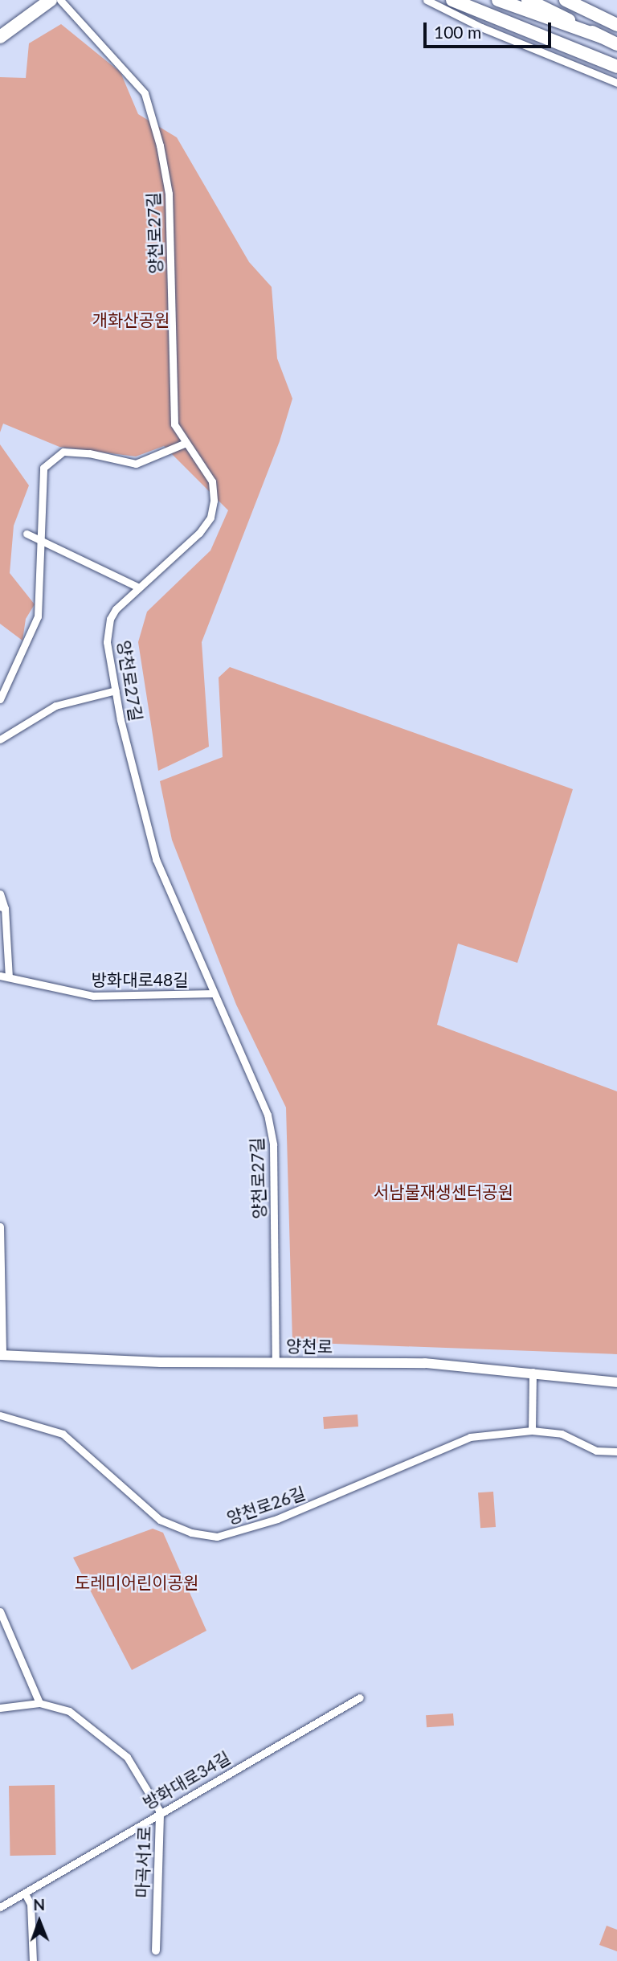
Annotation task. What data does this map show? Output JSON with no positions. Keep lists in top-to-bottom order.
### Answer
{
  "streets": {
    "main road": ["양천로"],
    "street": [
      "양천로27길",
      "방화대로48길",
      "양천로26길",
      "방화대로34길",
      "마곡서1로"
    ]
  },
  "crossings": [
    ["양천로27길", "방화대로48길"],
    ["양천로27길", "양천로"],
    ["방화대로34길", "마곡서1로"]
  ],
  "parks": ["개화산공원", "서남물재생센터공원", "도레미어린이공원"],
  "scale_bar": "100 m",
  "north": "top"
}
